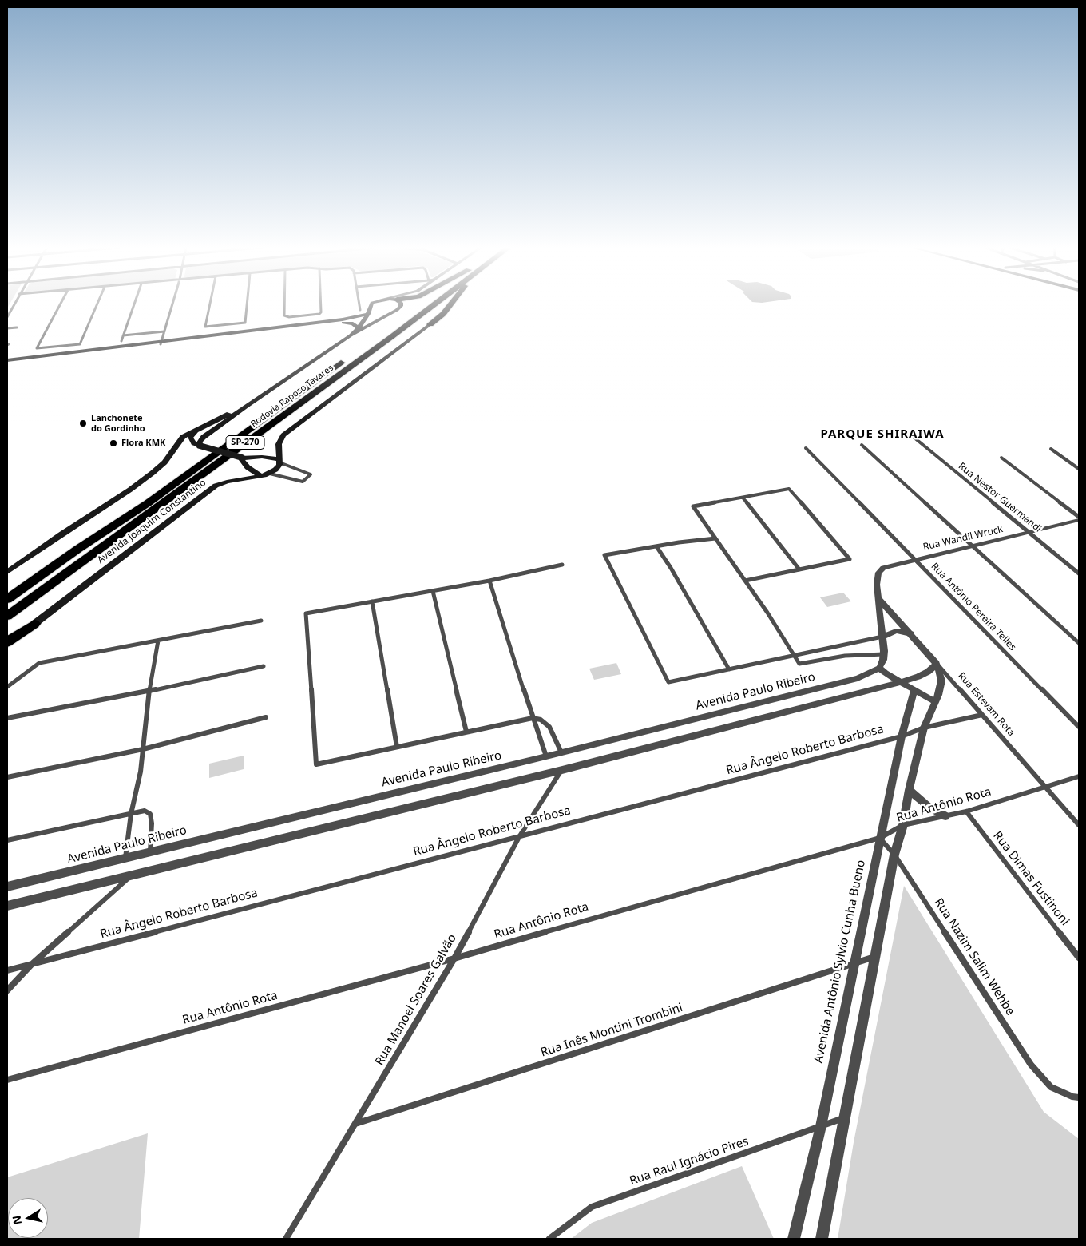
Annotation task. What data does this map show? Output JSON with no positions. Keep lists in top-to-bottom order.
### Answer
{
  "streets": {
    "highway": ["Rodovia Raposo Tavares", "SP-270"],
    "main road": ["Avenida Joaquim Constantino"],
    "street": [
      "Rua Nestor Guermandi",
      "Rua Wandil Wruck",
      "Rua Antônio Pereira Telles",
      "Avenida Paulo Ribeiro",
      "Rua Estevam Rota",
      "Rua Ângelo Roberto Barbosa",
      "Rua Antônio Rota",
      "Rua Dimas Fustinoni",
      "Rua Nazim Salim Wehbe",
      "Avenida Antônio Sylvio Cunha Bueno",
      "Rua Manoel Soares Galvão",
      "Rua Inês Montini Trombini",
      "Rua Raul Ignácio Pires"
    ]
  },
  "crossings": [
    ["Rua Nestor Guermandi", "Rua Wandil Wruck"],
    ["Rua Wandil Wruck", "Rua Antônio Pereira Telles"],
    ["Rua Wandil Wruck", "Rua Estevam Rota"],
    ["Rua Estevam Rota", "Rua Ângelo Roberto Barbosa"],
    ["Rua Estevam Rota", "Rua Antônio Rota"],
    ["Rua Ângelo Roberto Barbosa", "Avenida Antônio Sylvio Cunha Bueno"],
    ["Rua Ângelo Roberto Barbosa", "Rua Manoel Soares Galvão"],
    ["Rua Antônio Rota", "Rua Dimas Fustinoni"],
    ["Rua Antônio Rota", "Rua Nazim Salim Wehbe"],
    ["Rua Antônio Rota", "Avenida Antônio Sylvio Cunha Bueno"],
    ["Rua Antônio Rota", "Rua Manoel Soares Galvão"],
    ["Rua Nazim Salim Wehbe", "Avenida Antônio Sylvio Cunha Bueno"],
    ["Avenida Antônio Sylvio Cunha Bueno", "Rua Inês Montini Trombini"],
    ["Avenida Antônio Sylvio Cunha Bueno", "Rua Raul Ignácio Pires"],
    ["Rua Manoel Soares Galvão", "Rua Inês Montini Trombini"]
  ],
  "districts": ["PARQUE SHIRAIWA"],
  "places": ["Lanchonete do Gordinho", "Flora KMK"],
  "north": "left"
}
